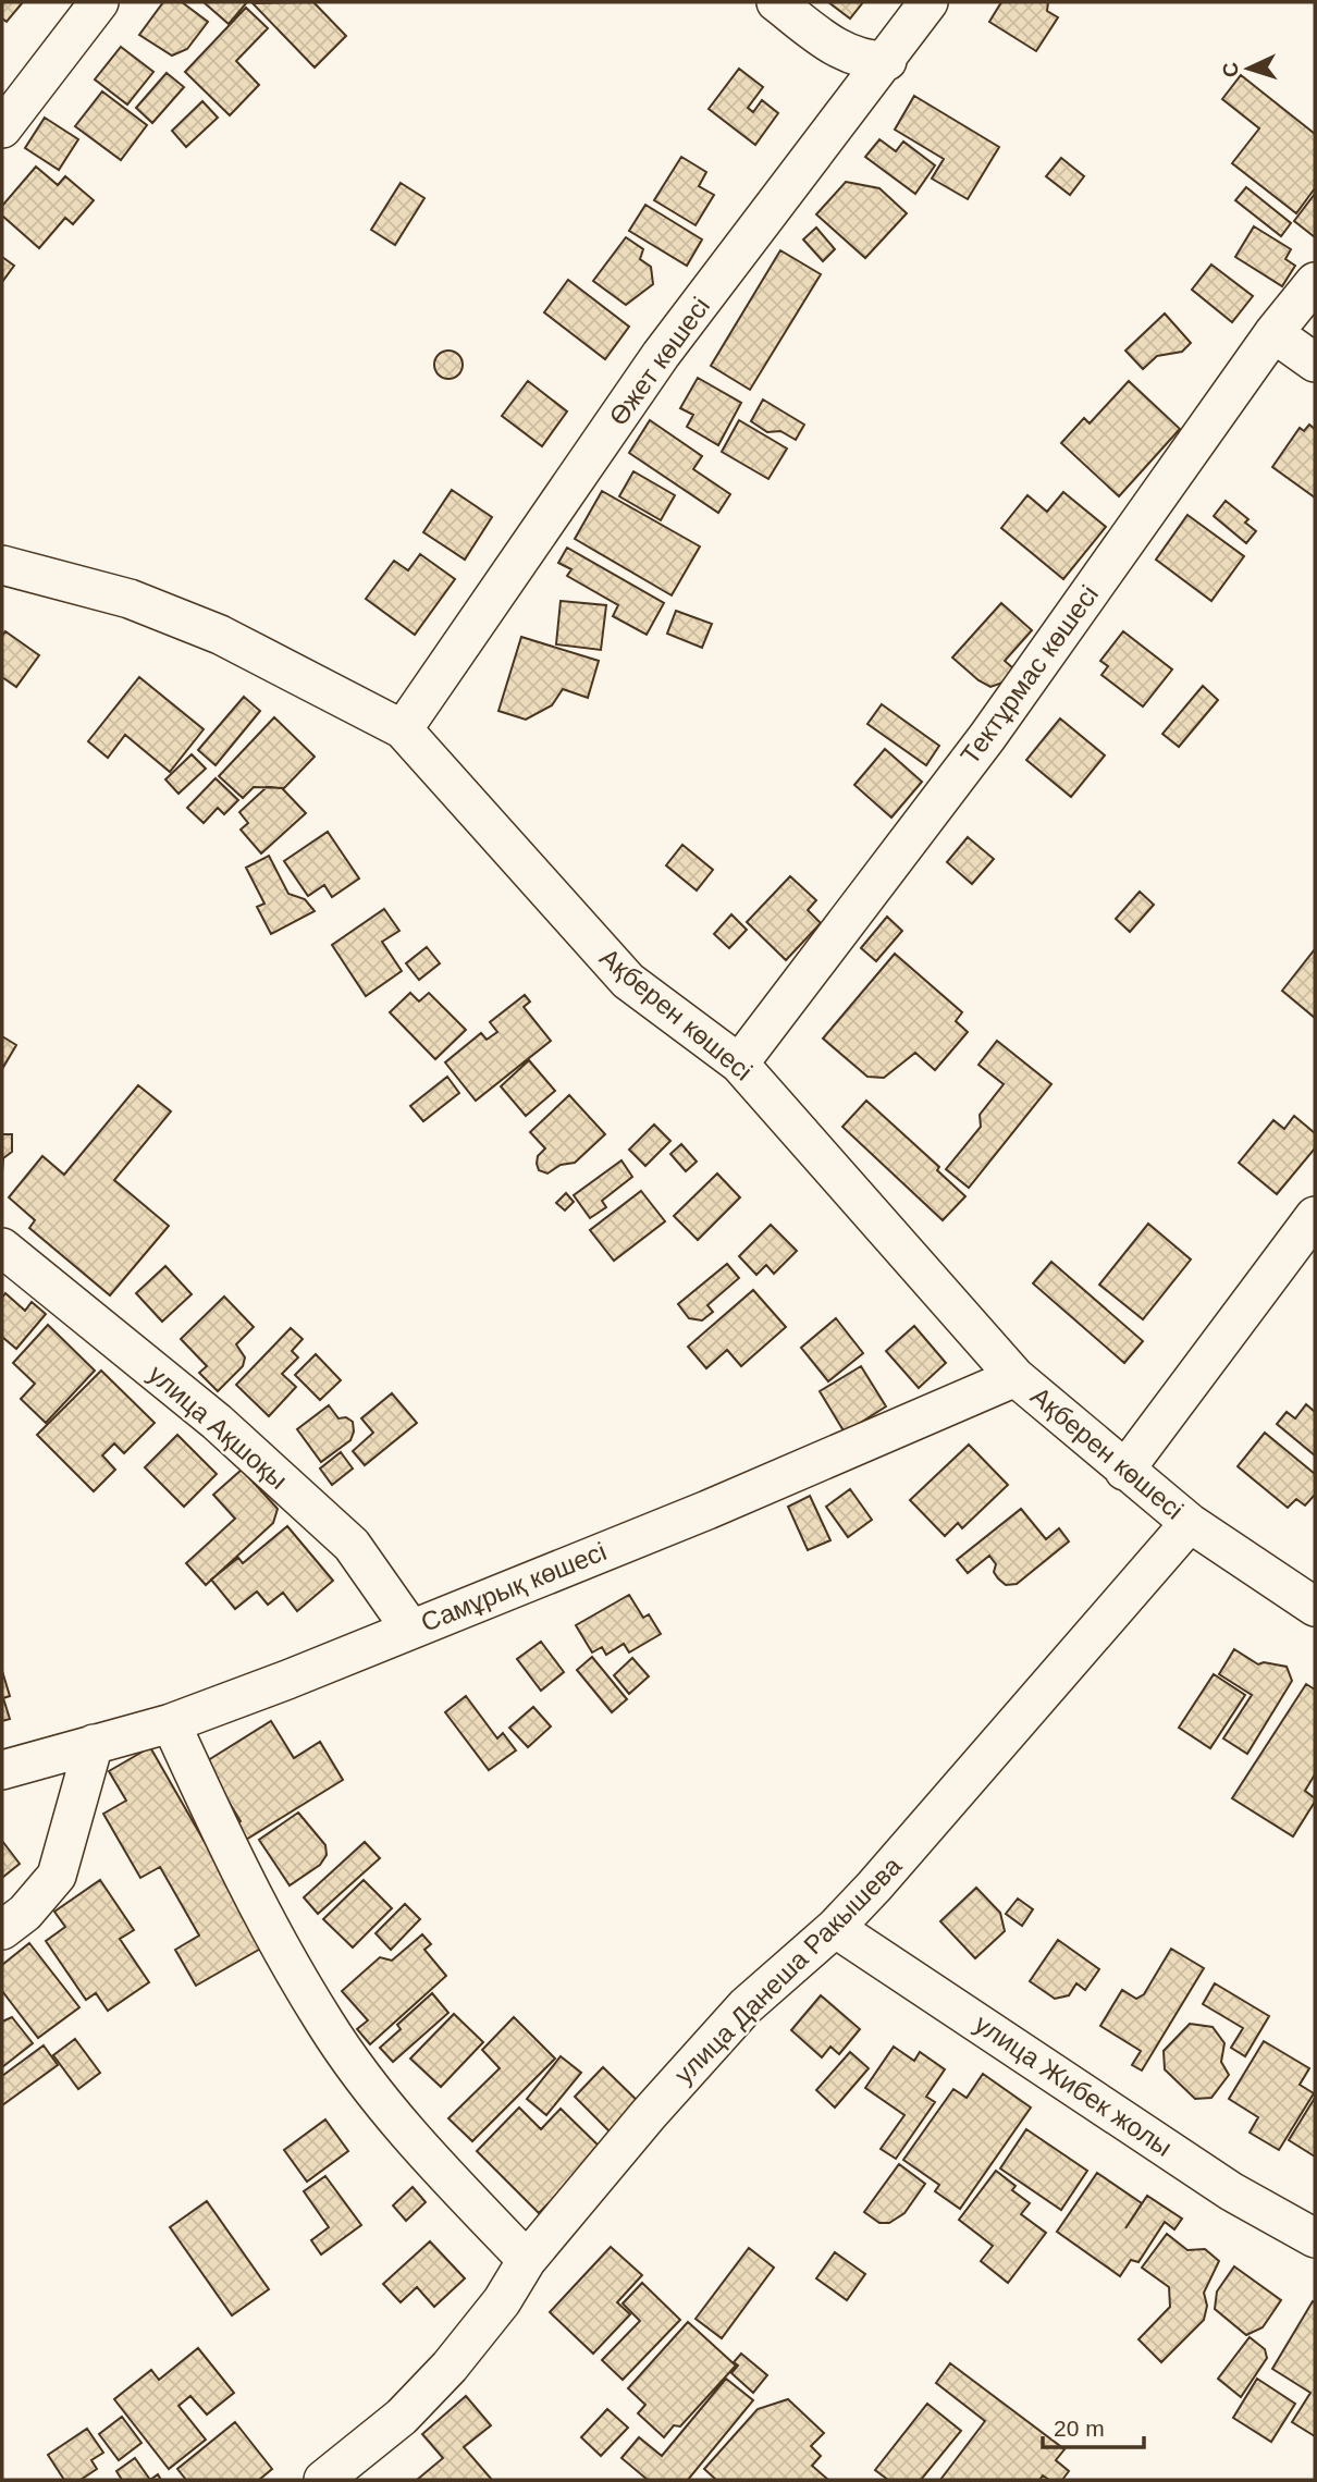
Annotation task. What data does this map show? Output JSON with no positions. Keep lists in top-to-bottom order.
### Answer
{
  "streets": {
    "street": [
      "Өжет көшесі",
      "Тектұрмас көшесі",
      "Ақберен көшесі",
      "улица Ақшоқы",
      "Самұрық көшесі",
      "улица Данеша Ракышева",
      "улица Жибек жолы"
    ]
  },
  "crossings": [
    ["Өжет көшесі", "Ақберен көшесі"],
    ["Тектұрмас көшесі", "Ақберен көшесі"],
    ["Ақберен көшесі", "Самұрық көшесі"],
    ["Ақберен көшесі", "улица Данеша Ракышева"],
    ["улица Ақшоқы", "Самұрық көшесі"],
    ["улица Данеша Ракышева", "улица Жибек жолы"]
  ],
  "scale_bar": "20 m",
  "north": "left"
}
